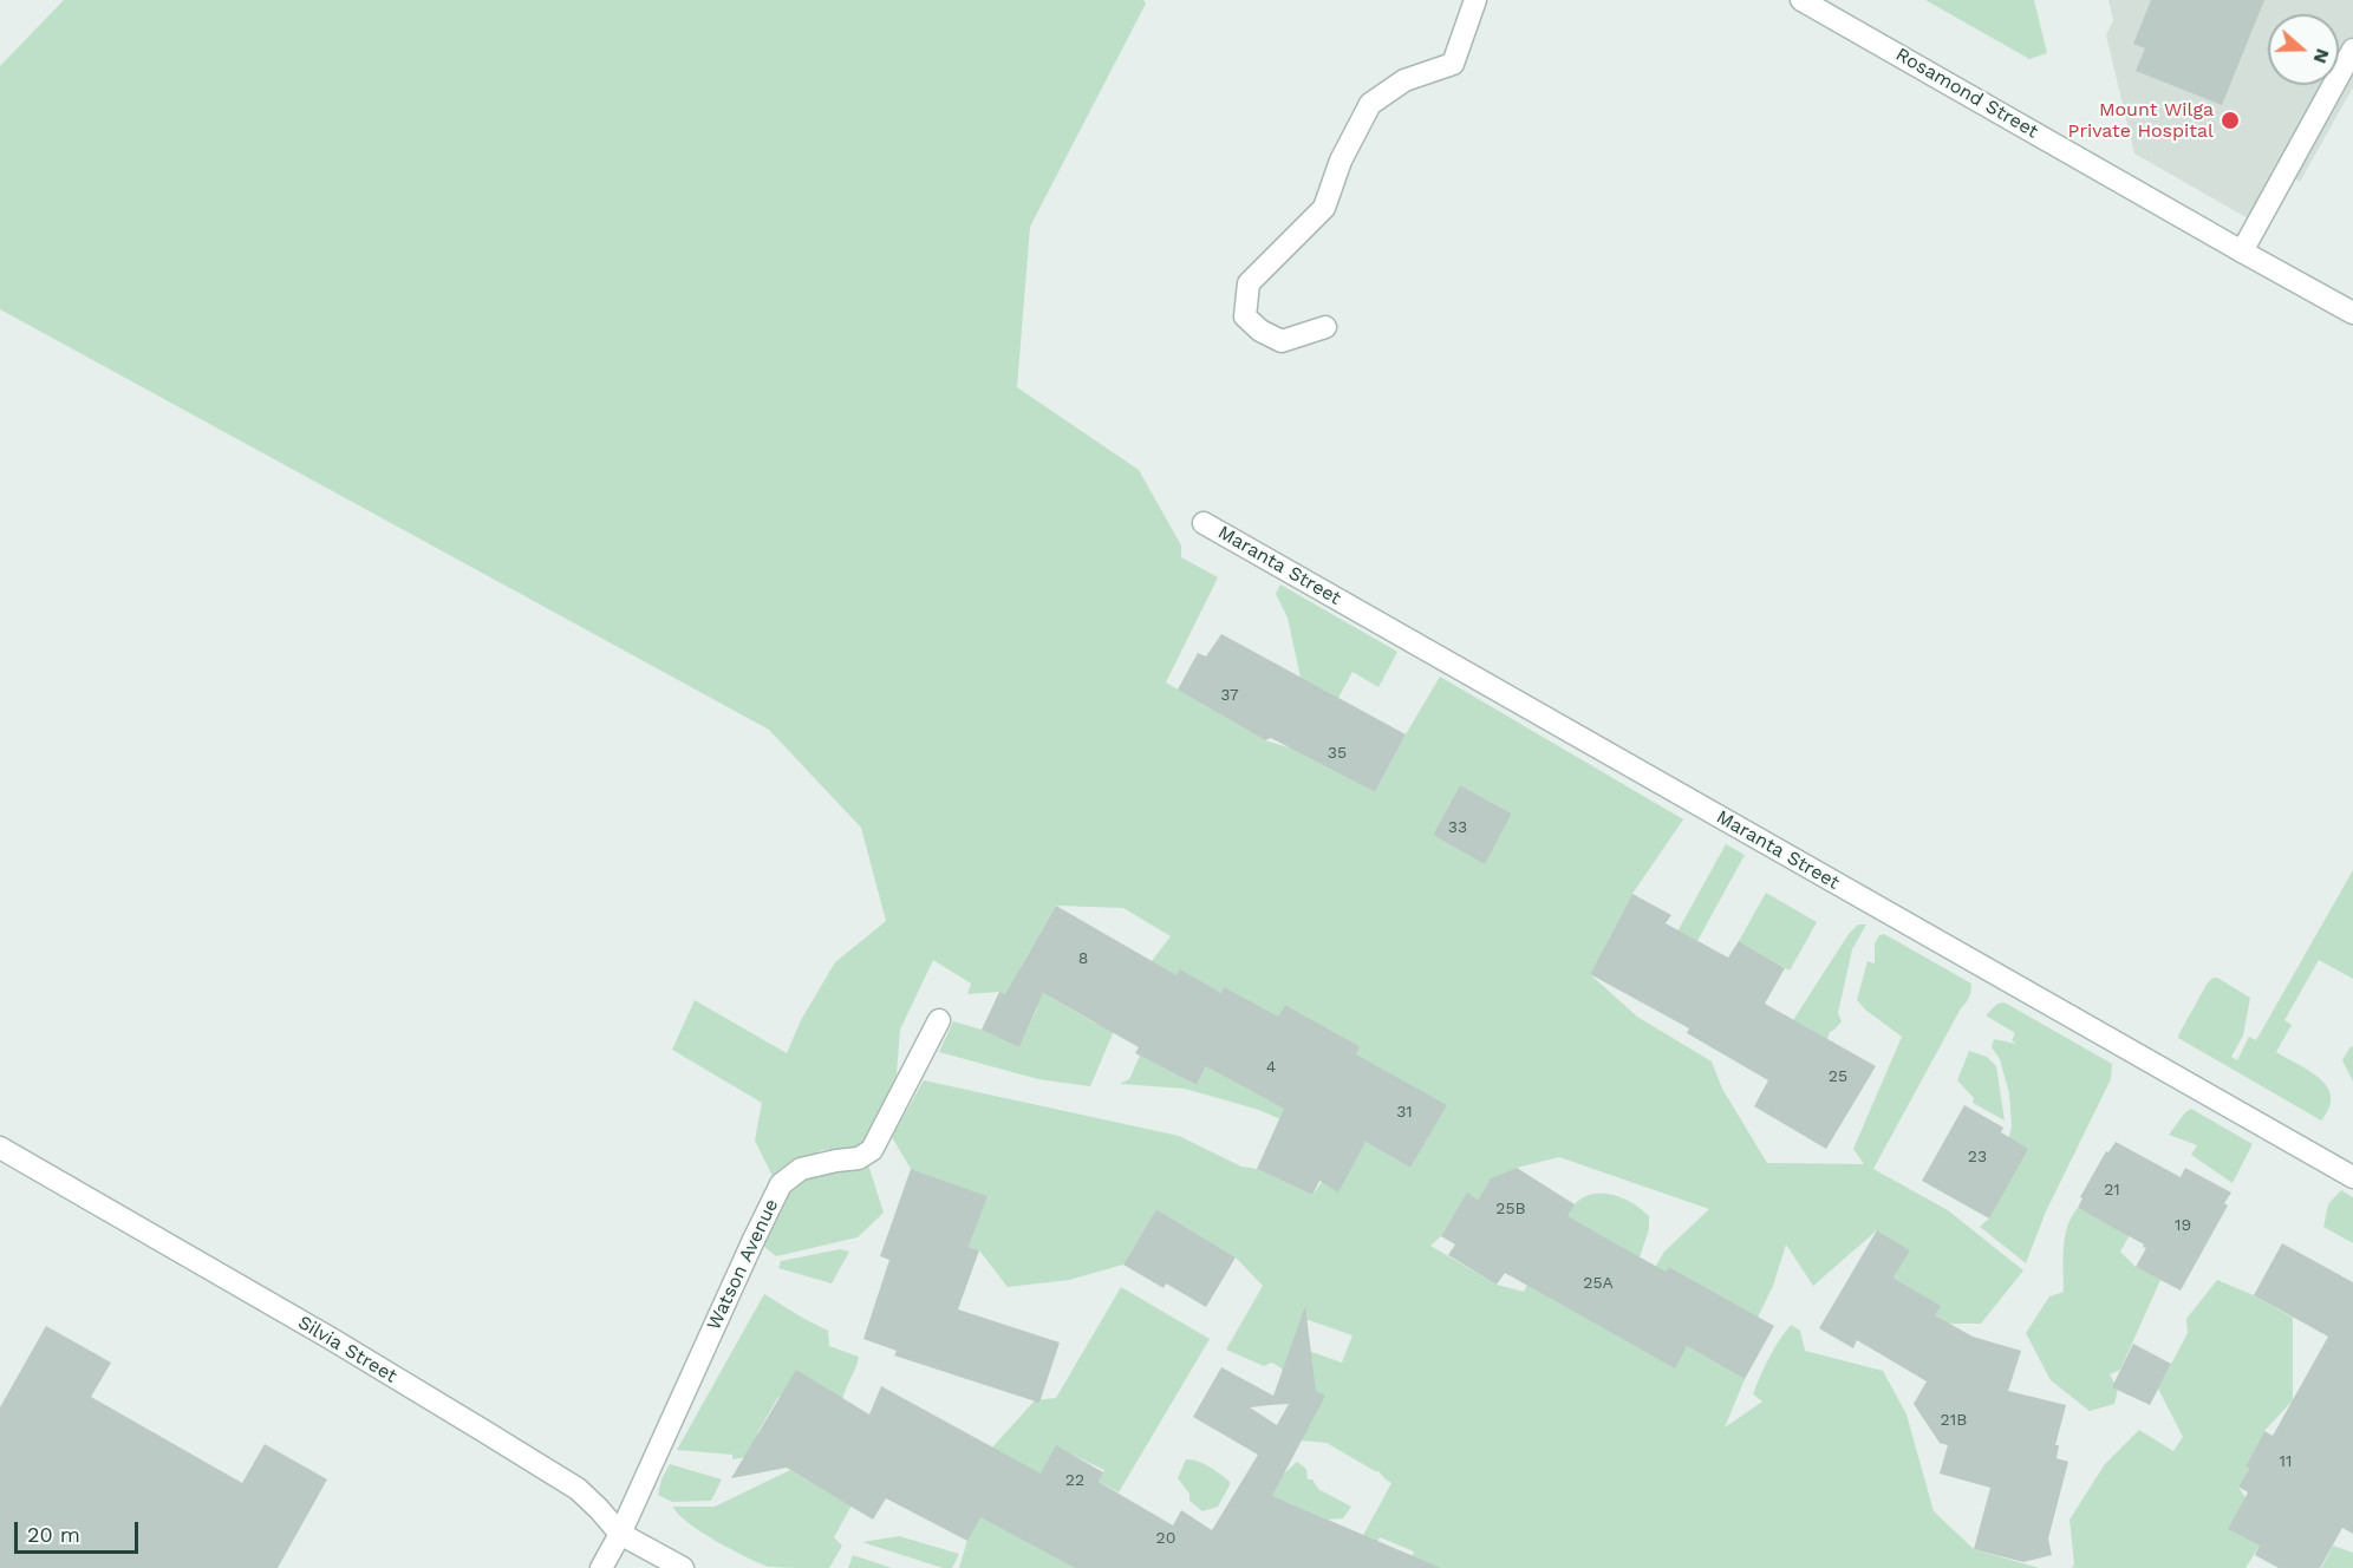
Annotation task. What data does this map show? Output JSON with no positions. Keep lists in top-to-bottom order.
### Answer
{
  "streets": {
    "street": [
      "Rosamond Street",
      "Maranta Street",
      "Watson Avenue",
      "Silvia Street"
    ]
  },
  "crossings": [
    ["Watson Avenue", "Silvia Street"]
  ],
  "places": ["Mount Wilga Private Hospital"],
  "house_numbers": [
    "37",
    "35",
    "33",
    "8",
    "4",
    "25",
    "31",
    "23",
    "21",
    "25B",
    "19",
    "25A",
    "21B",
    "11",
    "22",
    "20"
  ],
  "scale_bar": "20 m",
  "north": "right"
}
